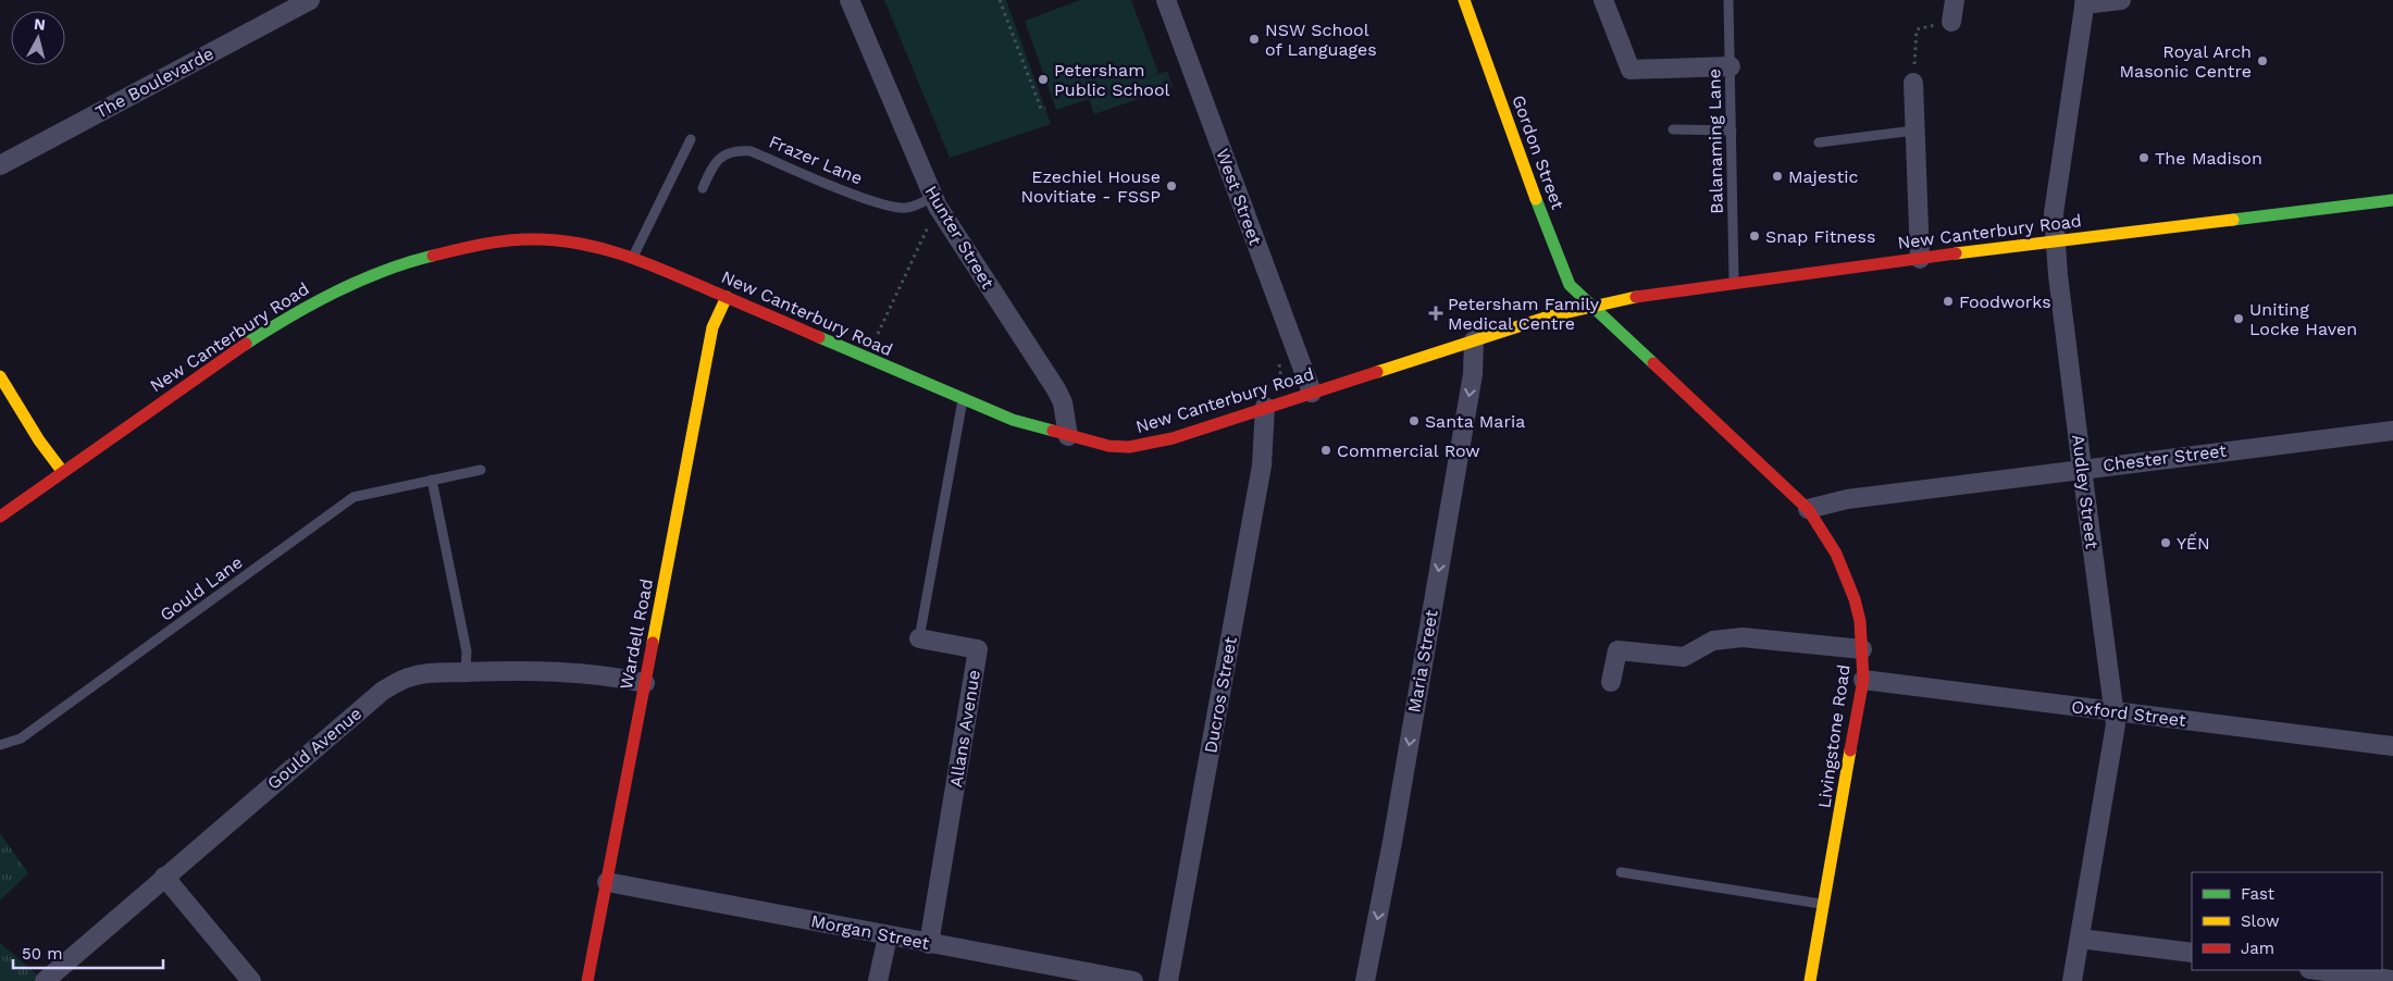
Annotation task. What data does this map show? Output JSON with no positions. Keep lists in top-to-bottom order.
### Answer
{
  "streets": {
    "main road": [
      "Gordon Street",
      "New Canterbury Road",
      "Wardell Road",
      "Livingstone Road"
    ],
    "street": [
      "The Boulevarde",
      "West Street",
      "Hunter Street",
      "Chester Street",
      "Audley Street",
      "Maria Street",
      "Ducros Street",
      "Oxford Street",
      "Allans Avenue",
      "Gould Avenue",
      "Morgan Street"
    ],
    "lane": ["Balanaming Lane", "Frazer Lane", "Gould Lane"]
  },
  "crossings": [
    ["Balanaming Lane", "New Canterbury Road"],
    ["Gordon Street", "New Canterbury Road"],
    ["Gordon Street", "Livingstone Road"],
    ["Frazer Lane", "Hunter Street"],
    ["West Street", "New Canterbury Road"],
    ["New Canterbury Road", "Hunter Street"],
    ["New Canterbury Road", "Audley Street"],
    ["New Canterbury Road", "Wardell Road"],
    ["New Canterbury Road", "Maria Street"],
    ["New Canterbury Road", "Ducros Street"],
    ["New Canterbury Road", "Allans Avenue"],
    ["New Canterbury Road", "Livingstone Road"],
    ["Chester Street", "Audley Street"],
    ["Chester Street", "Livingstone Road"],
    ["Audley Street", "Oxford Street"],
    ["Wardell Road", "Gould Avenue"],
    ["Wardell Road", "Morgan Street"],
    ["Oxford Street", "Livingstone Road"],
    ["Allans Avenue", "Morgan Street"]
  ],
  "one_way": ["Maria Street"],
  "places": {
    "other": [
      "NSW School of Languages",
      "Royal Arch Masonic Centre",
      "Petersham Public School",
      "The Madison",
      "Majestic",
      "Ezechiel House Novitiate - FSSP",
      "Snap Fitness",
      "Foodworks",
      "Uniting Locke Haven",
      "Santa Maria",
      "Commercial Row",
      "YẾN"
    ],
    "health": ["Petersham Family Medical Centre"]
  },
  "legend": ["Fast", "Slow", "Jam"],
  "scale_bar": "50 m",
  "north": "top"
}
